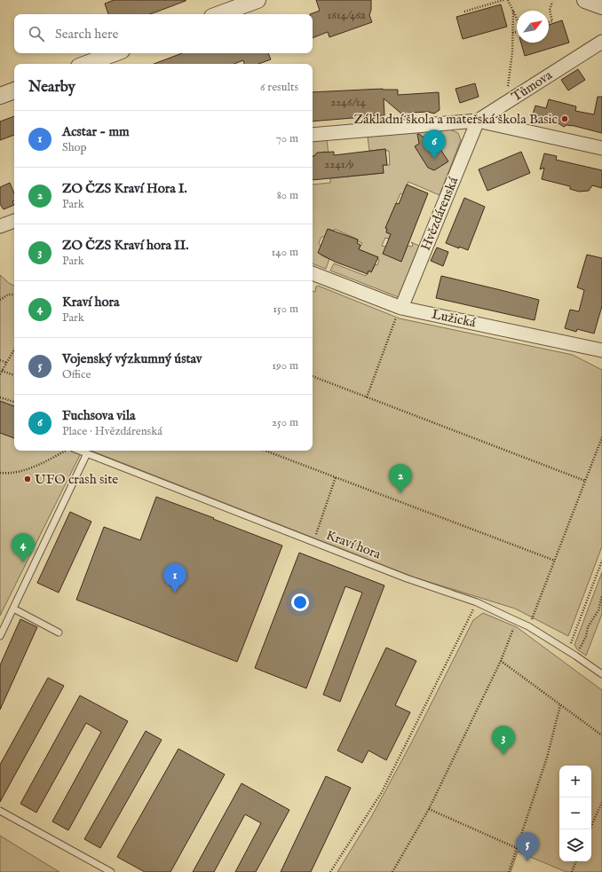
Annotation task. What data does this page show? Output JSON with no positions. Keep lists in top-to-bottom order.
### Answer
{
  "streets": {
    "street": ["Tůmova", "Hvězdárenská", "Lužická"],
    "lane": ["Kraví hora"]
  },
  "crossings": [
    ["Tůmova", "Hvězdárenská"],
    ["Hvězdárenská", "Lužická"]
  ],
  "places": ["Základní škola a mateřská škola Basic", "UFO crash site"],
  "house_numbers": ["1614/46a", "2246/14", "2241/9"],
  "north": "top right",
  "page": {
    "search": "Search here",
    "heading": ["Nearby", "6 results"],
    "list": [
      {
        "mark": "1",
        "name": "Acstar - mm",
        "note": "Shop",
        "value": "70 m"
      },
      {
        "mark": "2",
        "name": "ZO ČZS Kraví Hora I.",
        "note": "Park",
        "value": "80 m"
      },
      {
        "mark": "3",
        "name": "ZO ČZS Kraví hora II.",
        "note": "Park",
        "value": "140 m"
      },
      {
        "mark": "4",
        "name": "Kraví hora",
        "note": "Park",
        "value": "150 m"
      },
      {
        "mark": "5",
        "name": "Vojenský výzkumný ústav",
        "note": "Office",
        "value": "190 m"
      },
      {
        "mark": "6",
        "name": "Fuchsova vila",
        "note": "Place · Hvězdárenská",
        "value": "250 m"
      }
    ],
    "pins": [
      "6",
      "2",
      "4",
      "1",
      "3",
      "5"
    ],
    "map_buttons": ["+", "−"]
  }
}
